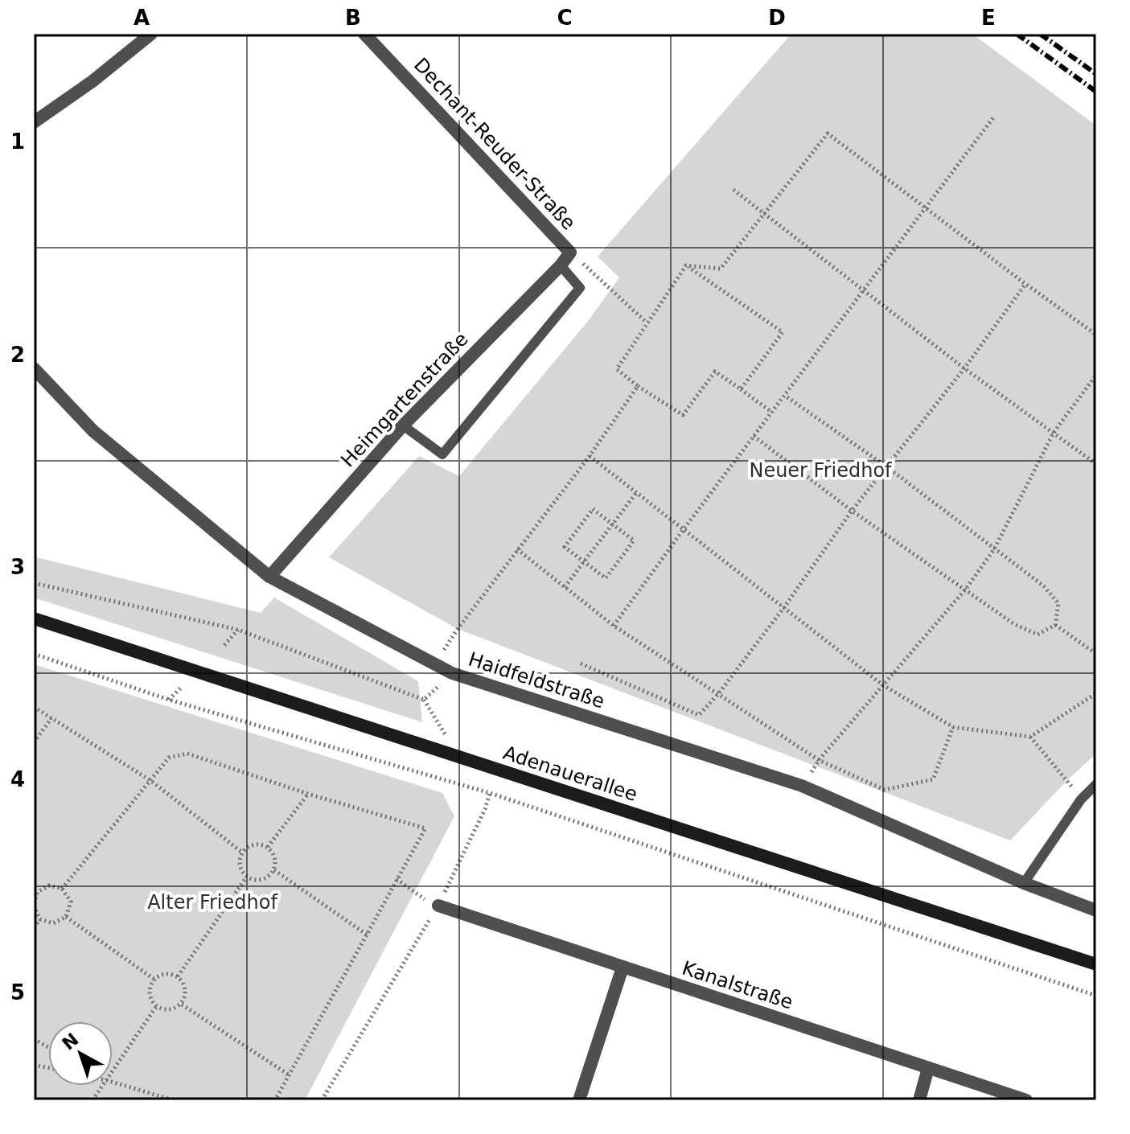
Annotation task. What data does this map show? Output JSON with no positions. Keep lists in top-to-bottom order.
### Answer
{
  "streets": {
    "main road": ["Adenauerallee"],
    "street": [
      "Dechant-Reuder-Straße",
      "Heimgartenstraße",
      "Haidfeldstraße",
      "Kanalstraße"
    ]
  },
  "crossings": [
    ["Dechant-Reuder-Straße", "Heimgartenstraße"],
    ["Heimgartenstraße", "Haidfeldstraße"]
  ],
  "parks": ["Neuer Friedhof", "Alter Friedhof"],
  "north": "top left",
  "grid": {
    "columns": [
      "A",
      "B",
      "C",
      "D",
      "E"
    ],
    "rows": [
      "1",
      "2",
      "3",
      "4",
      "5"
    ]
  }
}
